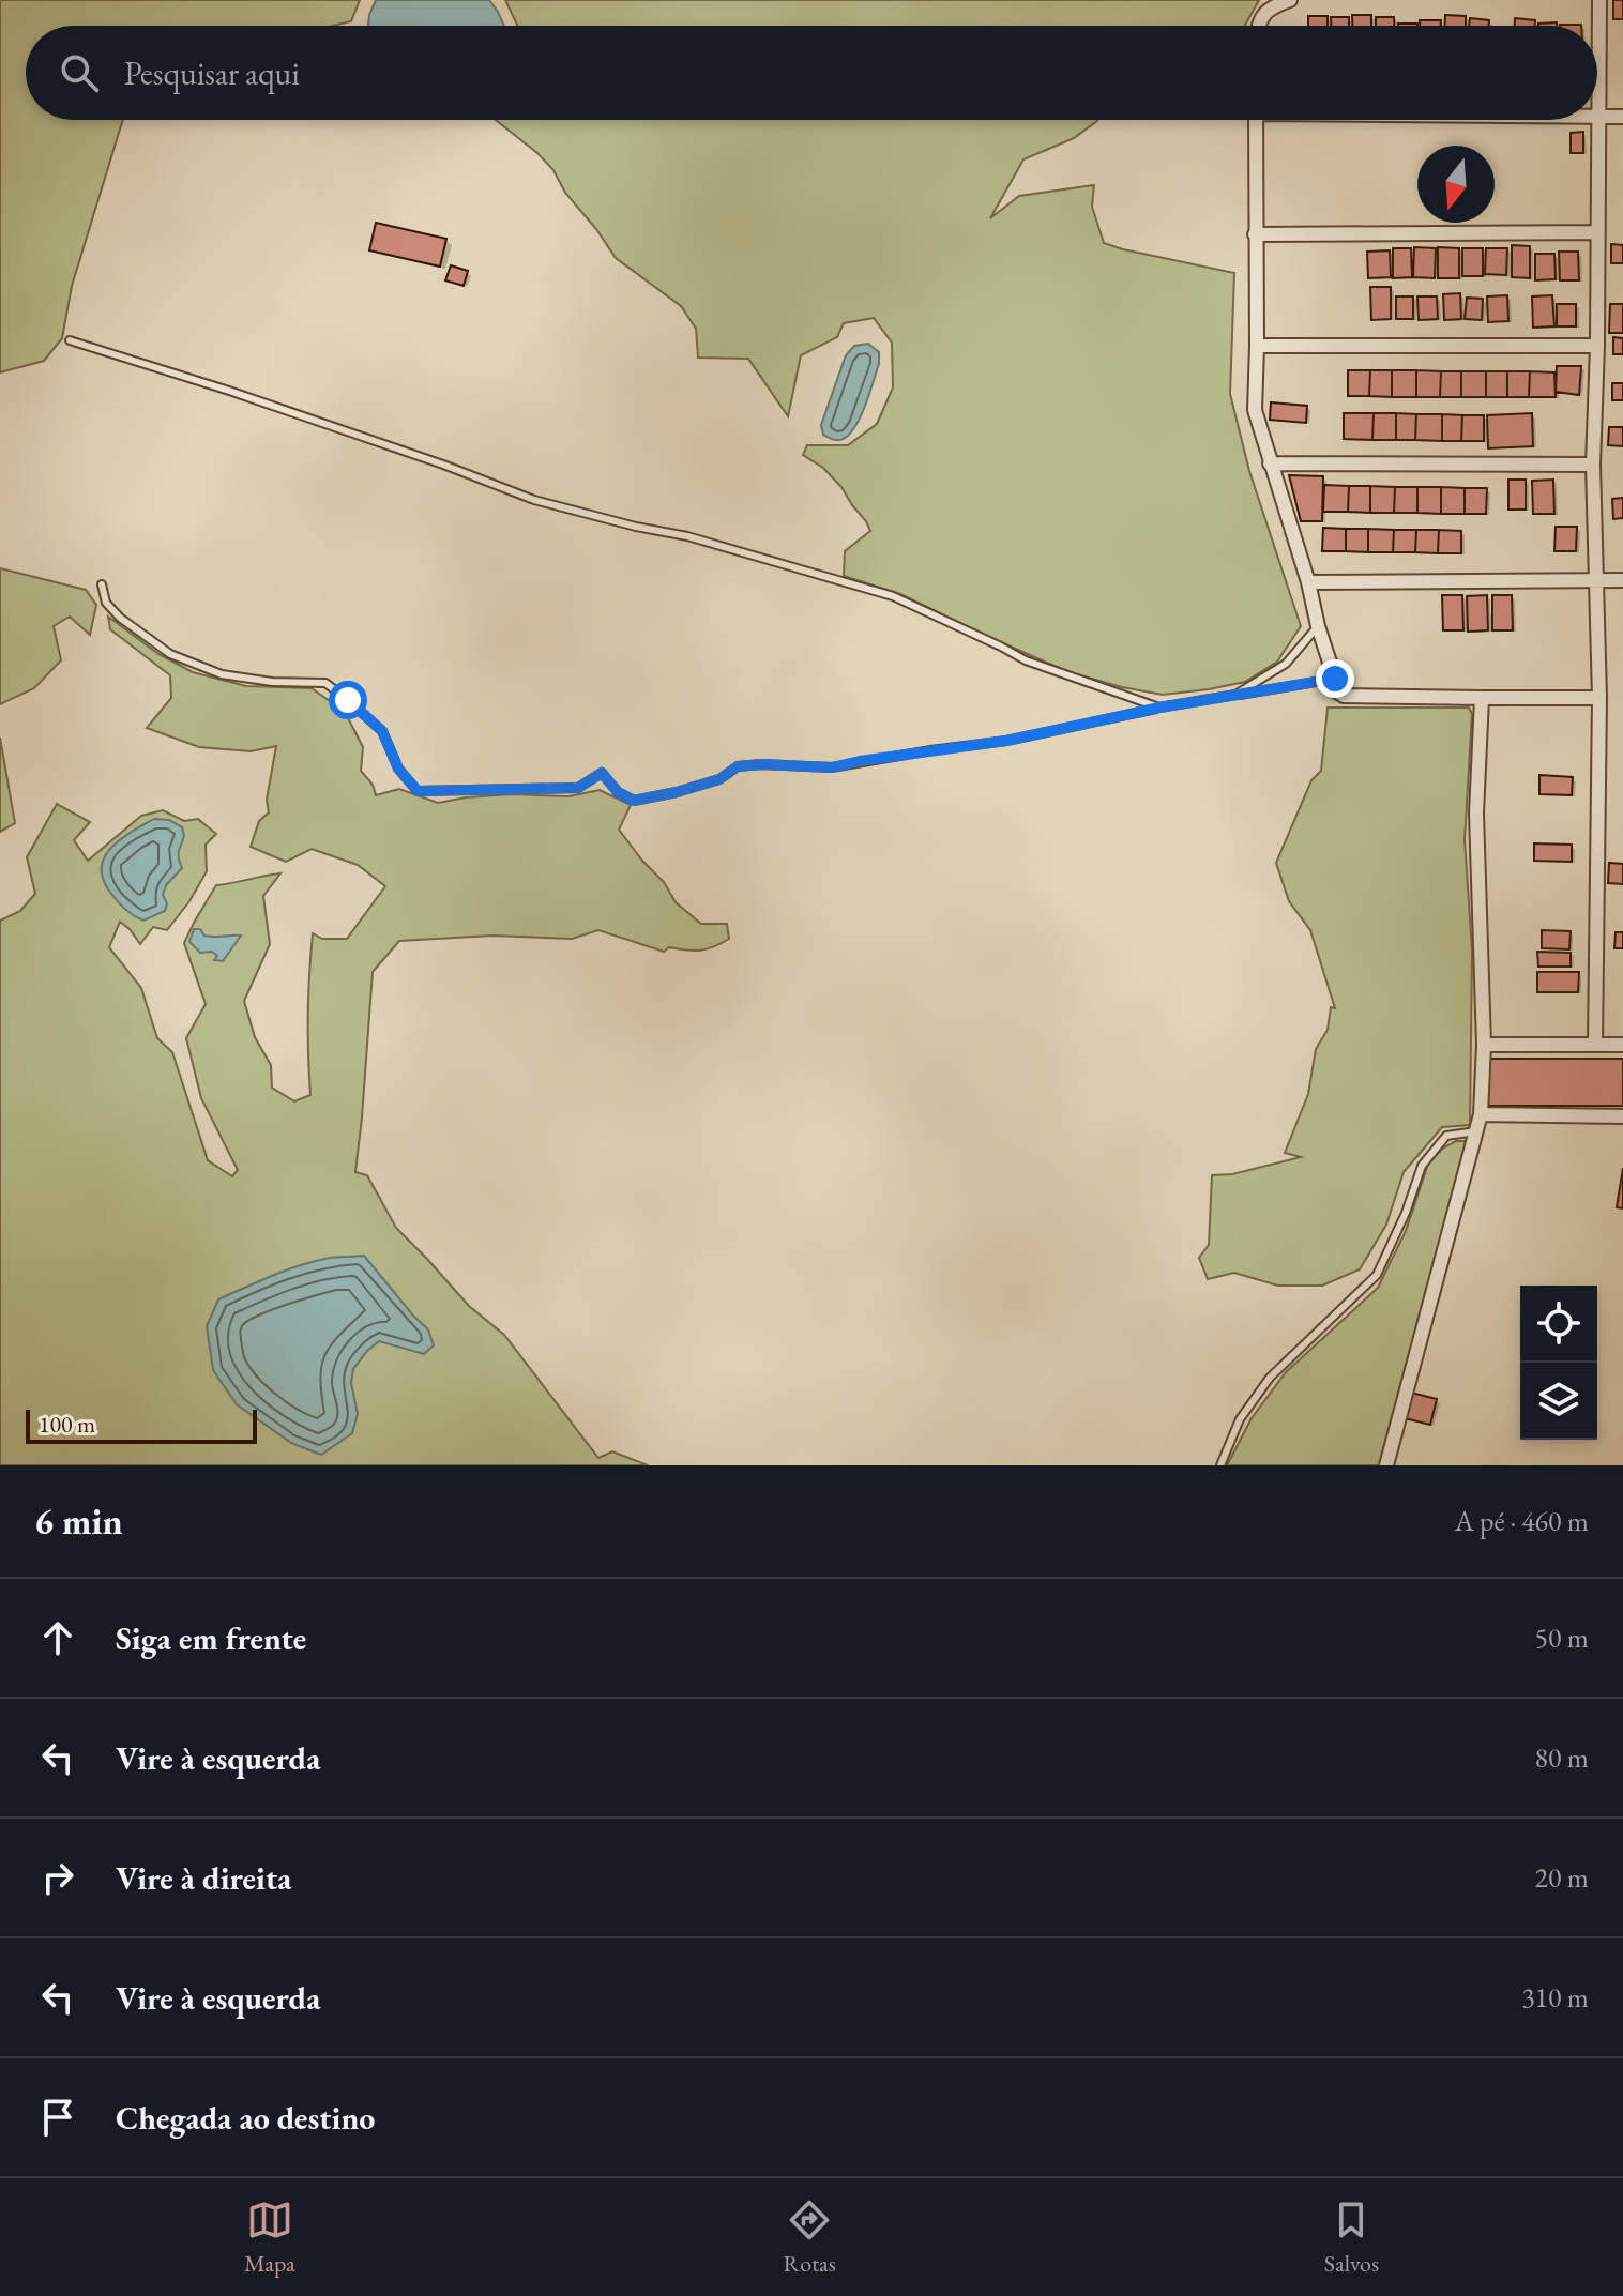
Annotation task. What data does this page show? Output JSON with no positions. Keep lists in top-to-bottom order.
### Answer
{
  "scale_bar": "100 m",
  "north": "bottom",
  "page": {
    "search": "Pesquisar aqui",
    "scale": "100 m",
    "heading": ["6 min", "A pé · 460 m"],
    "list": [
      ["Siga em frente", "50 m"],
      ["Vire à esquerda", "80 m"],
      ["Vire à direita", "20 m"],
      ["Vire à esquerda", "310 m"],
      "Chegada ao destino"
    ],
    "nav": ["Mapa", "Rotas", "Salvos"]
  }
}
